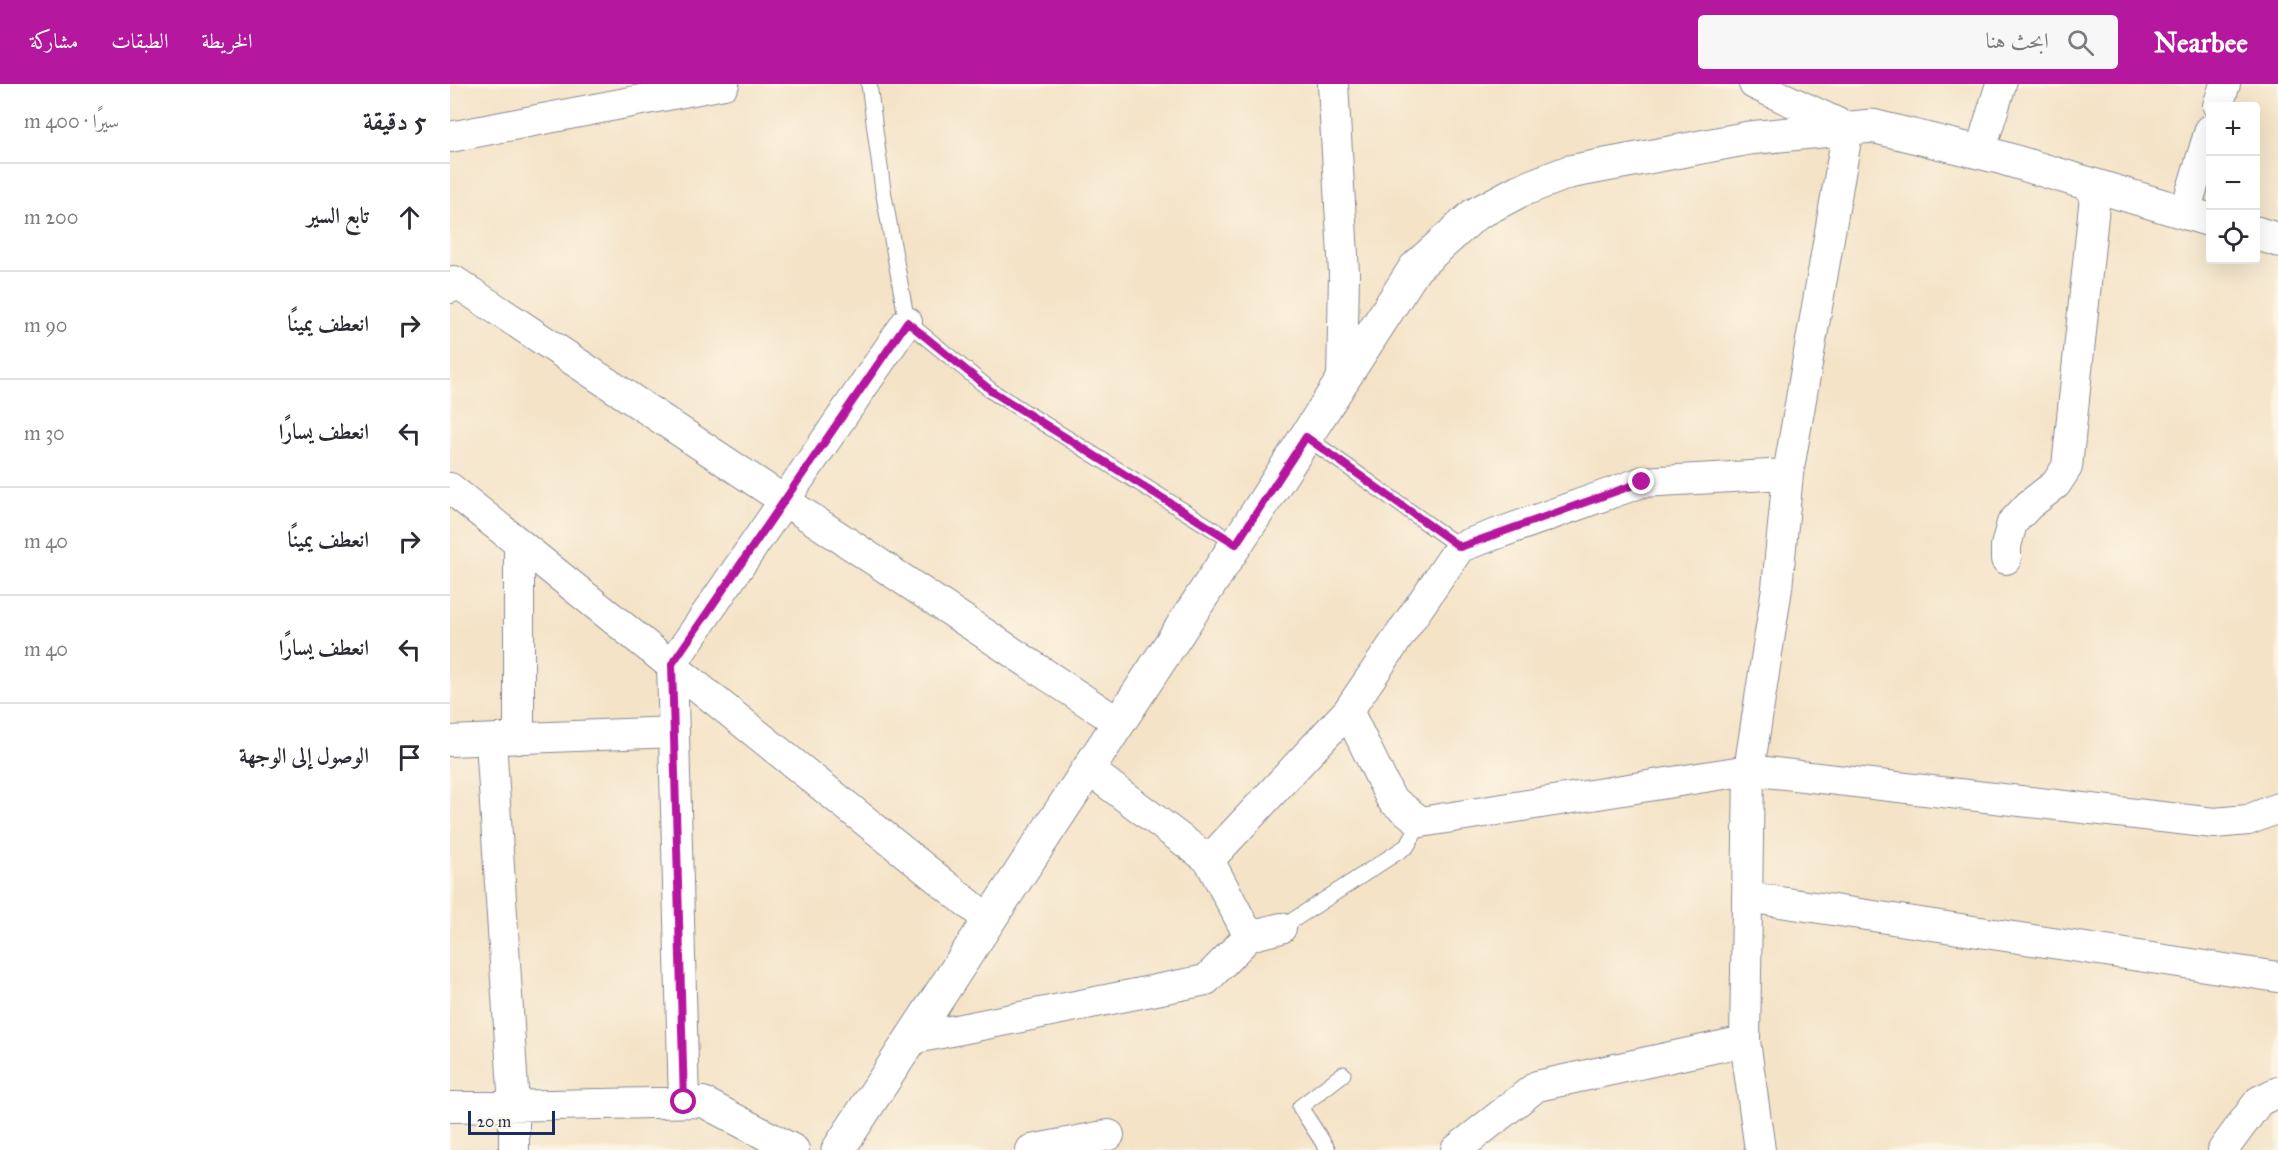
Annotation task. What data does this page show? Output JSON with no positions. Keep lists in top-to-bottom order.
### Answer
{
  "scale_bar": "20 m",
  "page": {
    "header": "Nearbee",
    "search": "ابحث هنا",
    "nav": ["الخريطة", "الطبقات", "مشاركة"],
    "heading": ["5 دقيقة", "سيرًا · 400 m"],
    "map_buttons": ["+", "−"],
    "list": [
      ["تابع السير", "200 m"],
      ["انعطف يمينًا", "90 m"],
      ["انعطف يسارًا", "30 m"],
      ["انعطف يمينًا", "40 m"],
      ["انعطف يسارًا", "40 m"],
      "الوصول إلى الوجهة"
    ],
    "scale": "20 m"
  }
}
